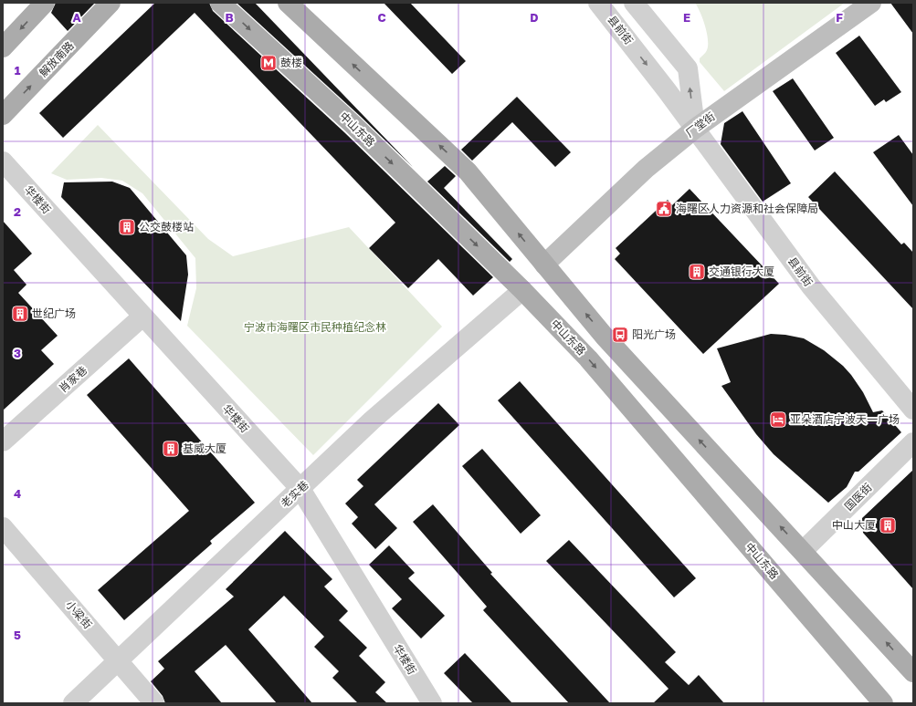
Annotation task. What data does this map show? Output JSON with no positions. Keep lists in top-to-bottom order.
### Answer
{
  "streets": {
    "main road": ["解放南路", "中山东路"],
    "street": [
      "县前街",
      "厂堂街",
      "华楼街",
      "肖家巷",
      "老实巷",
      "国医街",
      "小梁街"
    ]
  },
  "crossings": [
    ["县前街", "厂堂街"],
    ["中山东路", "老实巷"],
    ["华楼街", "肖家巷"],
    ["华楼街", "老实巷"],
    ["老实巷", "小梁街"]
  ],
  "parks": ["宁波市海曙区市民种植纪念林"],
  "places": {
    "metro station": ["鼓楼"],
    "public building": ["海曙区人力资源和社会保障局"],
    "building": [
      "公交鼓楼站",
      "交通银行大厦",
      "世纪广场",
      "基威大厦",
      "中山大厦"
    ],
    "bus stop": ["阳光广场"],
    "hotel": ["亚朵酒店宁波天一广场"]
  },
  "grid": {
    "columns": [
      "A",
      "B",
      "C",
      "D",
      "E",
      "F"
    ],
    "rows": [
      "1",
      "2",
      "3",
      "4",
      "5"
    ]
  }
}
